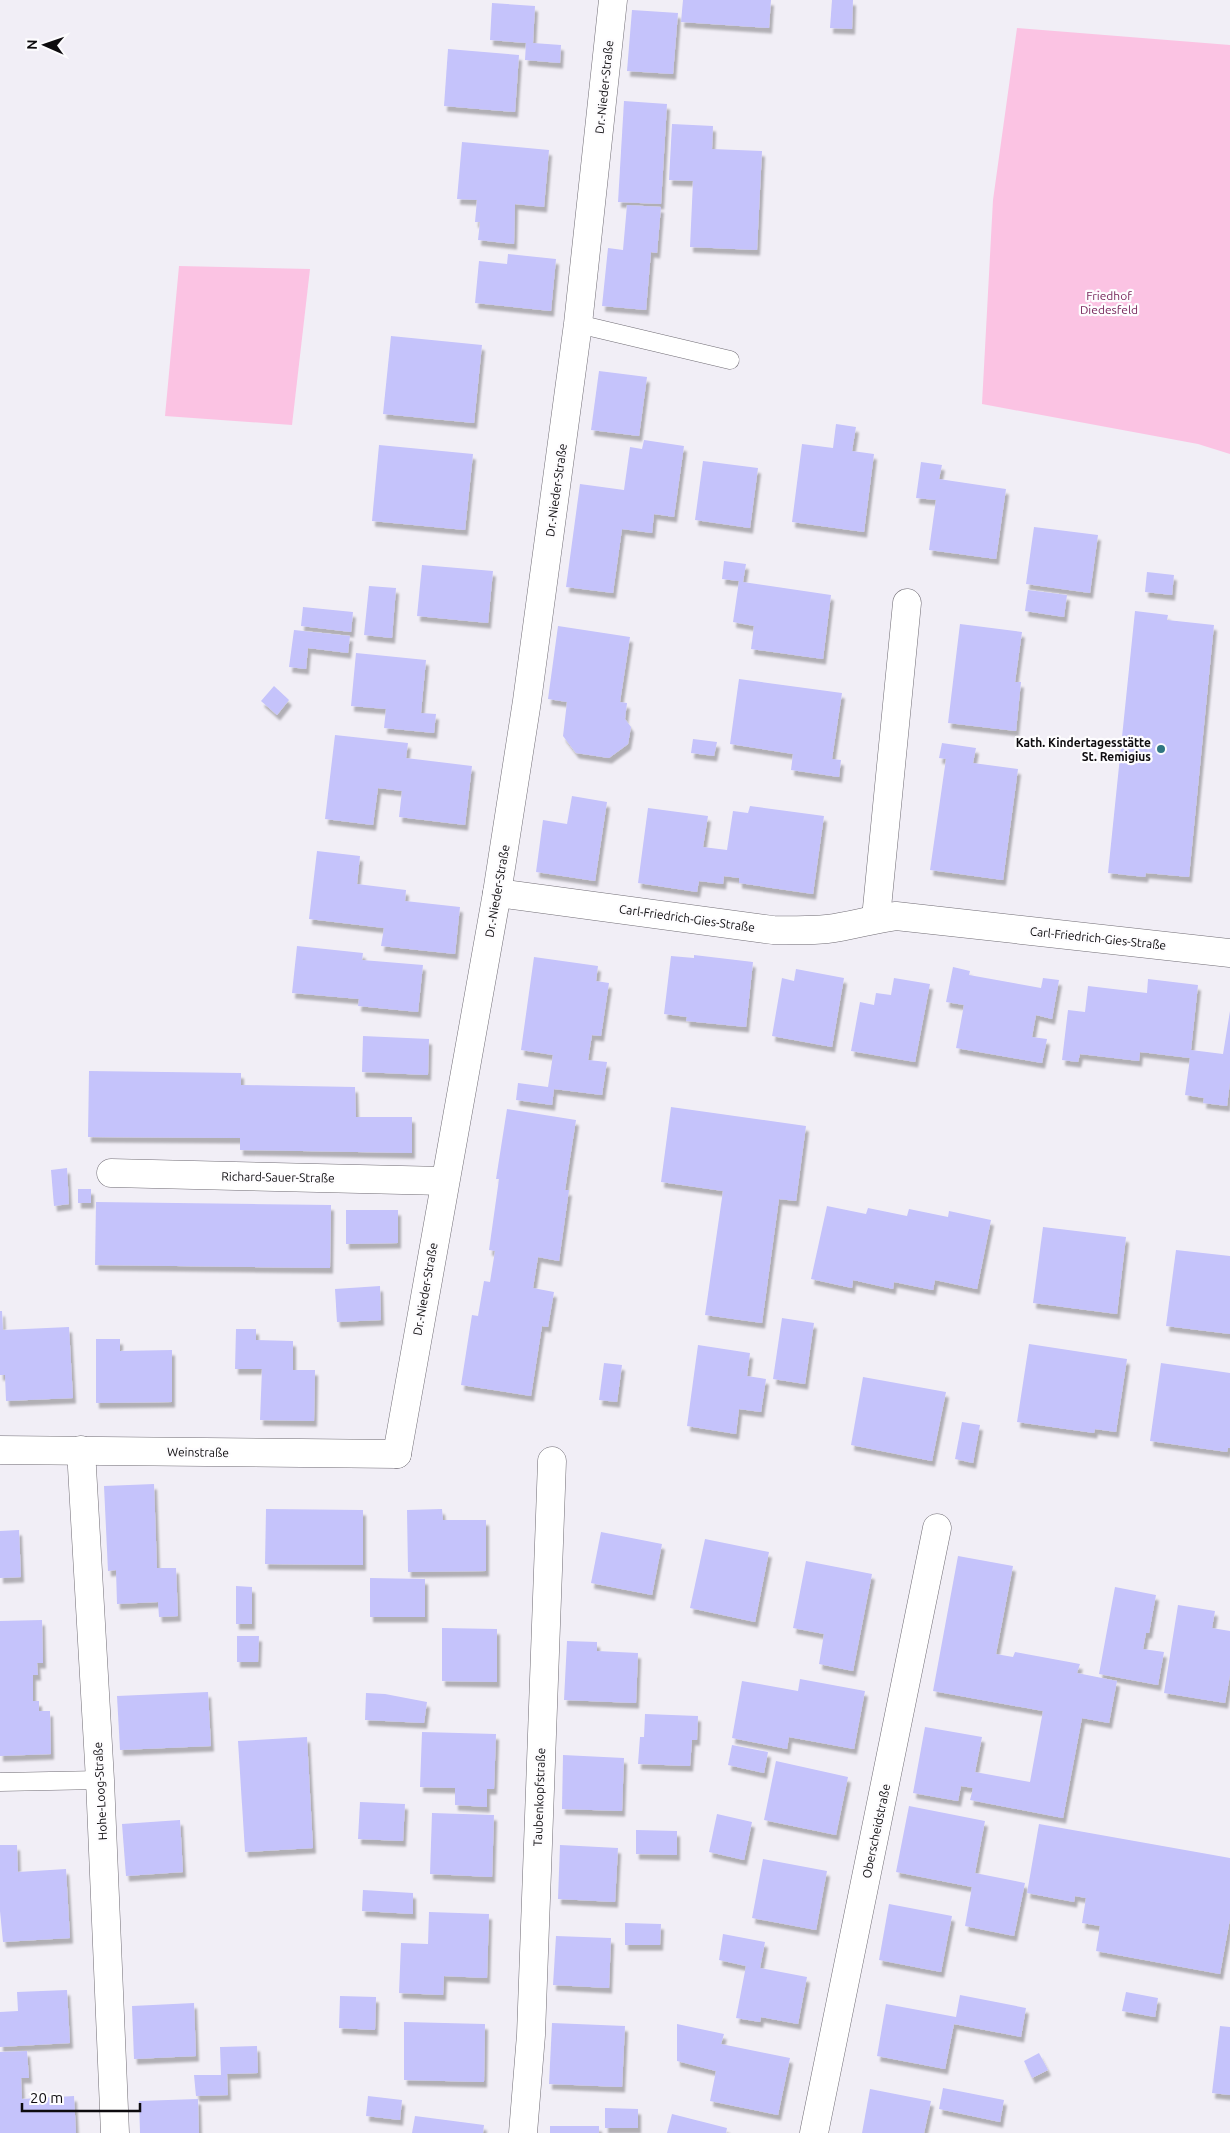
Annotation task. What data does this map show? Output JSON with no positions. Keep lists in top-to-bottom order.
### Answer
{
  "streets": {
    "street": [
      "Dr.-Nieder-Straße",
      "Carl-Friedrich-Gies-Straße",
      "Richard-Sauer-Straße",
      "Weinstraße",
      "Hohe-Loog-Straße",
      "Taubenkopfstraße",
      "Oberscheidstraße"
    ]
  },
  "crossings": [
    ["Dr.-Nieder-Straße", "Carl-Friedrich-Gies-Straße"],
    ["Dr.-Nieder-Straße", "Richard-Sauer-Straße"],
    ["Dr.-Nieder-Straße", "Weinstraße"],
    ["Weinstraße", "Hohe-Loog-Straße"]
  ],
  "parks": ["Friedhof Diedesfeld"],
  "places": ["Kath. Kindertagesstätte St. Remigius"],
  "scale_bar": "20 m",
  "north": "left"
}
